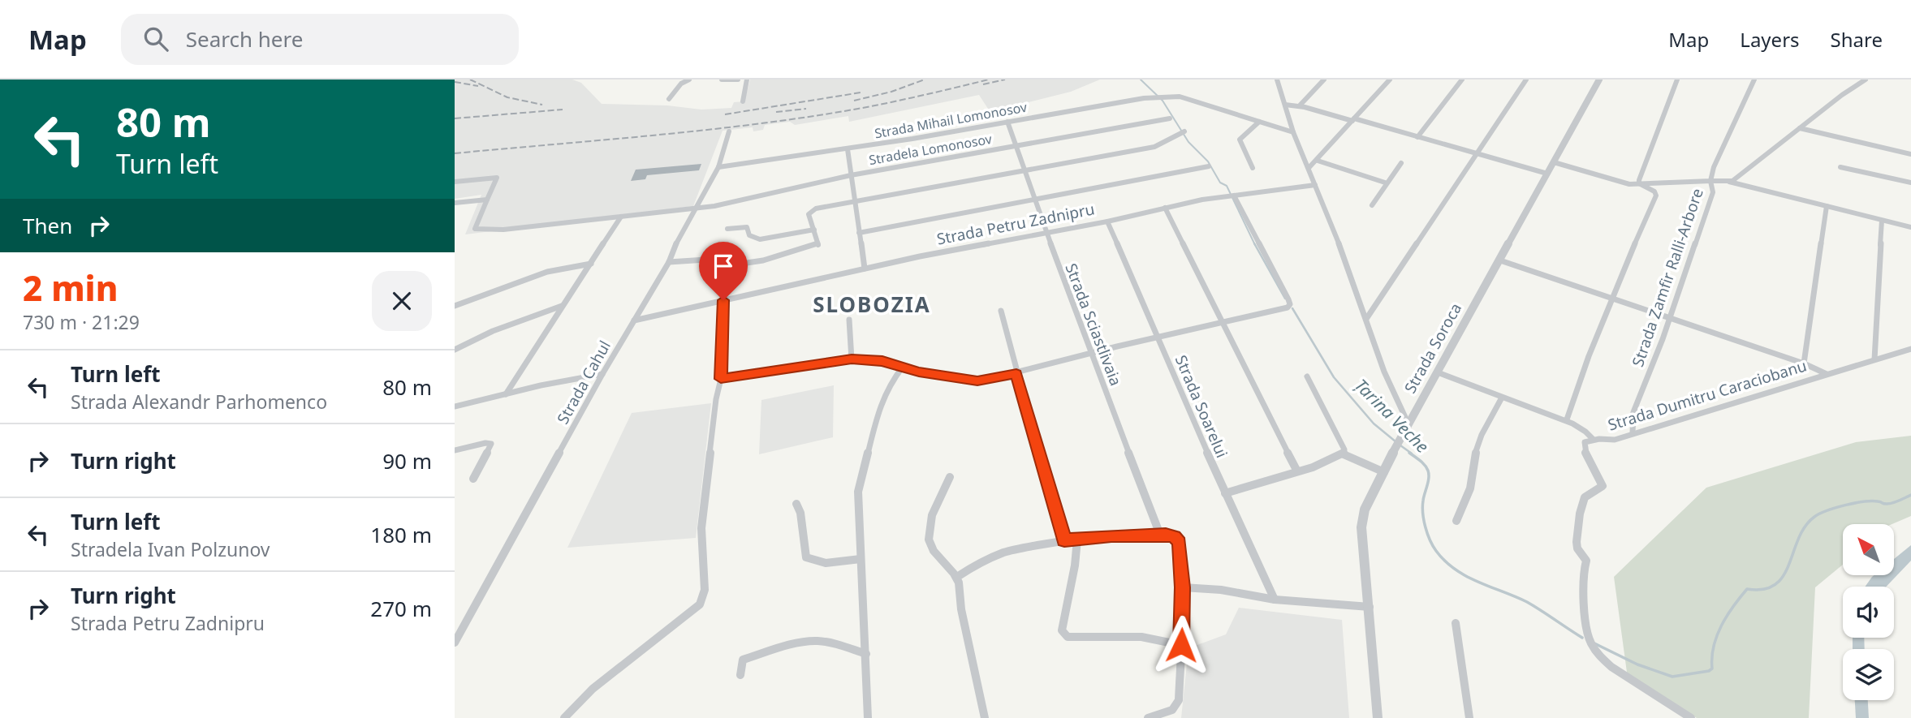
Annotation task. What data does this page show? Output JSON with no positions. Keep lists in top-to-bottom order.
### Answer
{
  "streets": {
    "street": [
      "Strada Mihail Lomonosov",
      "Stradela Lomonosov",
      "Strada Petru Zadnipru",
      "Strada Zamfir Ralli-Arbore",
      "Strada Sciastlivaia",
      "Strada Soroca",
      "Strada Cahul",
      "Strada Dumitru Caraciobanu",
      "Strada Soarelui"
    ]
  },
  "crossings": [
    ["Strada Mihail Lomonosov", "Strada Sciastlivaia"],
    ["Strada Mihail Lomonosov", "Strada Cahul"],
    ["Stradela Lomonosov", "Strada Sciastlivaia"],
    ["Stradela Lomonosov", "Strada Cahul"],
    ["Strada Petru Zadnipru", "Strada Sciastlivaia"],
    ["Strada Petru Zadnipru", "Strada Cahul"],
    ["Strada Petru Zadnipru", "Strada Soarelui"],
    ["Strada Zamfir Ralli-Arbore", "Strada Dumitru Caraciobanu"]
  ],
  "districts": ["SLOBOZIA"],
  "water": ["Țarina Veche"],
  "north": "top left",
  "page": {
    "header": "Map",
    "search": "Search here",
    "nav": ["Map", "Layers", "Share"],
    "turn": ["80 m", "Turn left"],
    "then": "Then",
    "heading": ["2 min", "730 m · 21:29"],
    "list": [
      {
        "name": "Turn left",
        "note": "Strada Alexandr Parhomenco",
        "value": "80 m"
      },
      {
        "name": "Turn right",
        "value": "90 m"
      },
      {
        "name": "Turn left",
        "note": "Stradela Ivan Polzunov",
        "value": "180 m"
      },
      {
        "name": "Turn right",
        "note": "Strada Petru Zadnipru",
        "value": "270 m"
      }
    ]
  }
}
